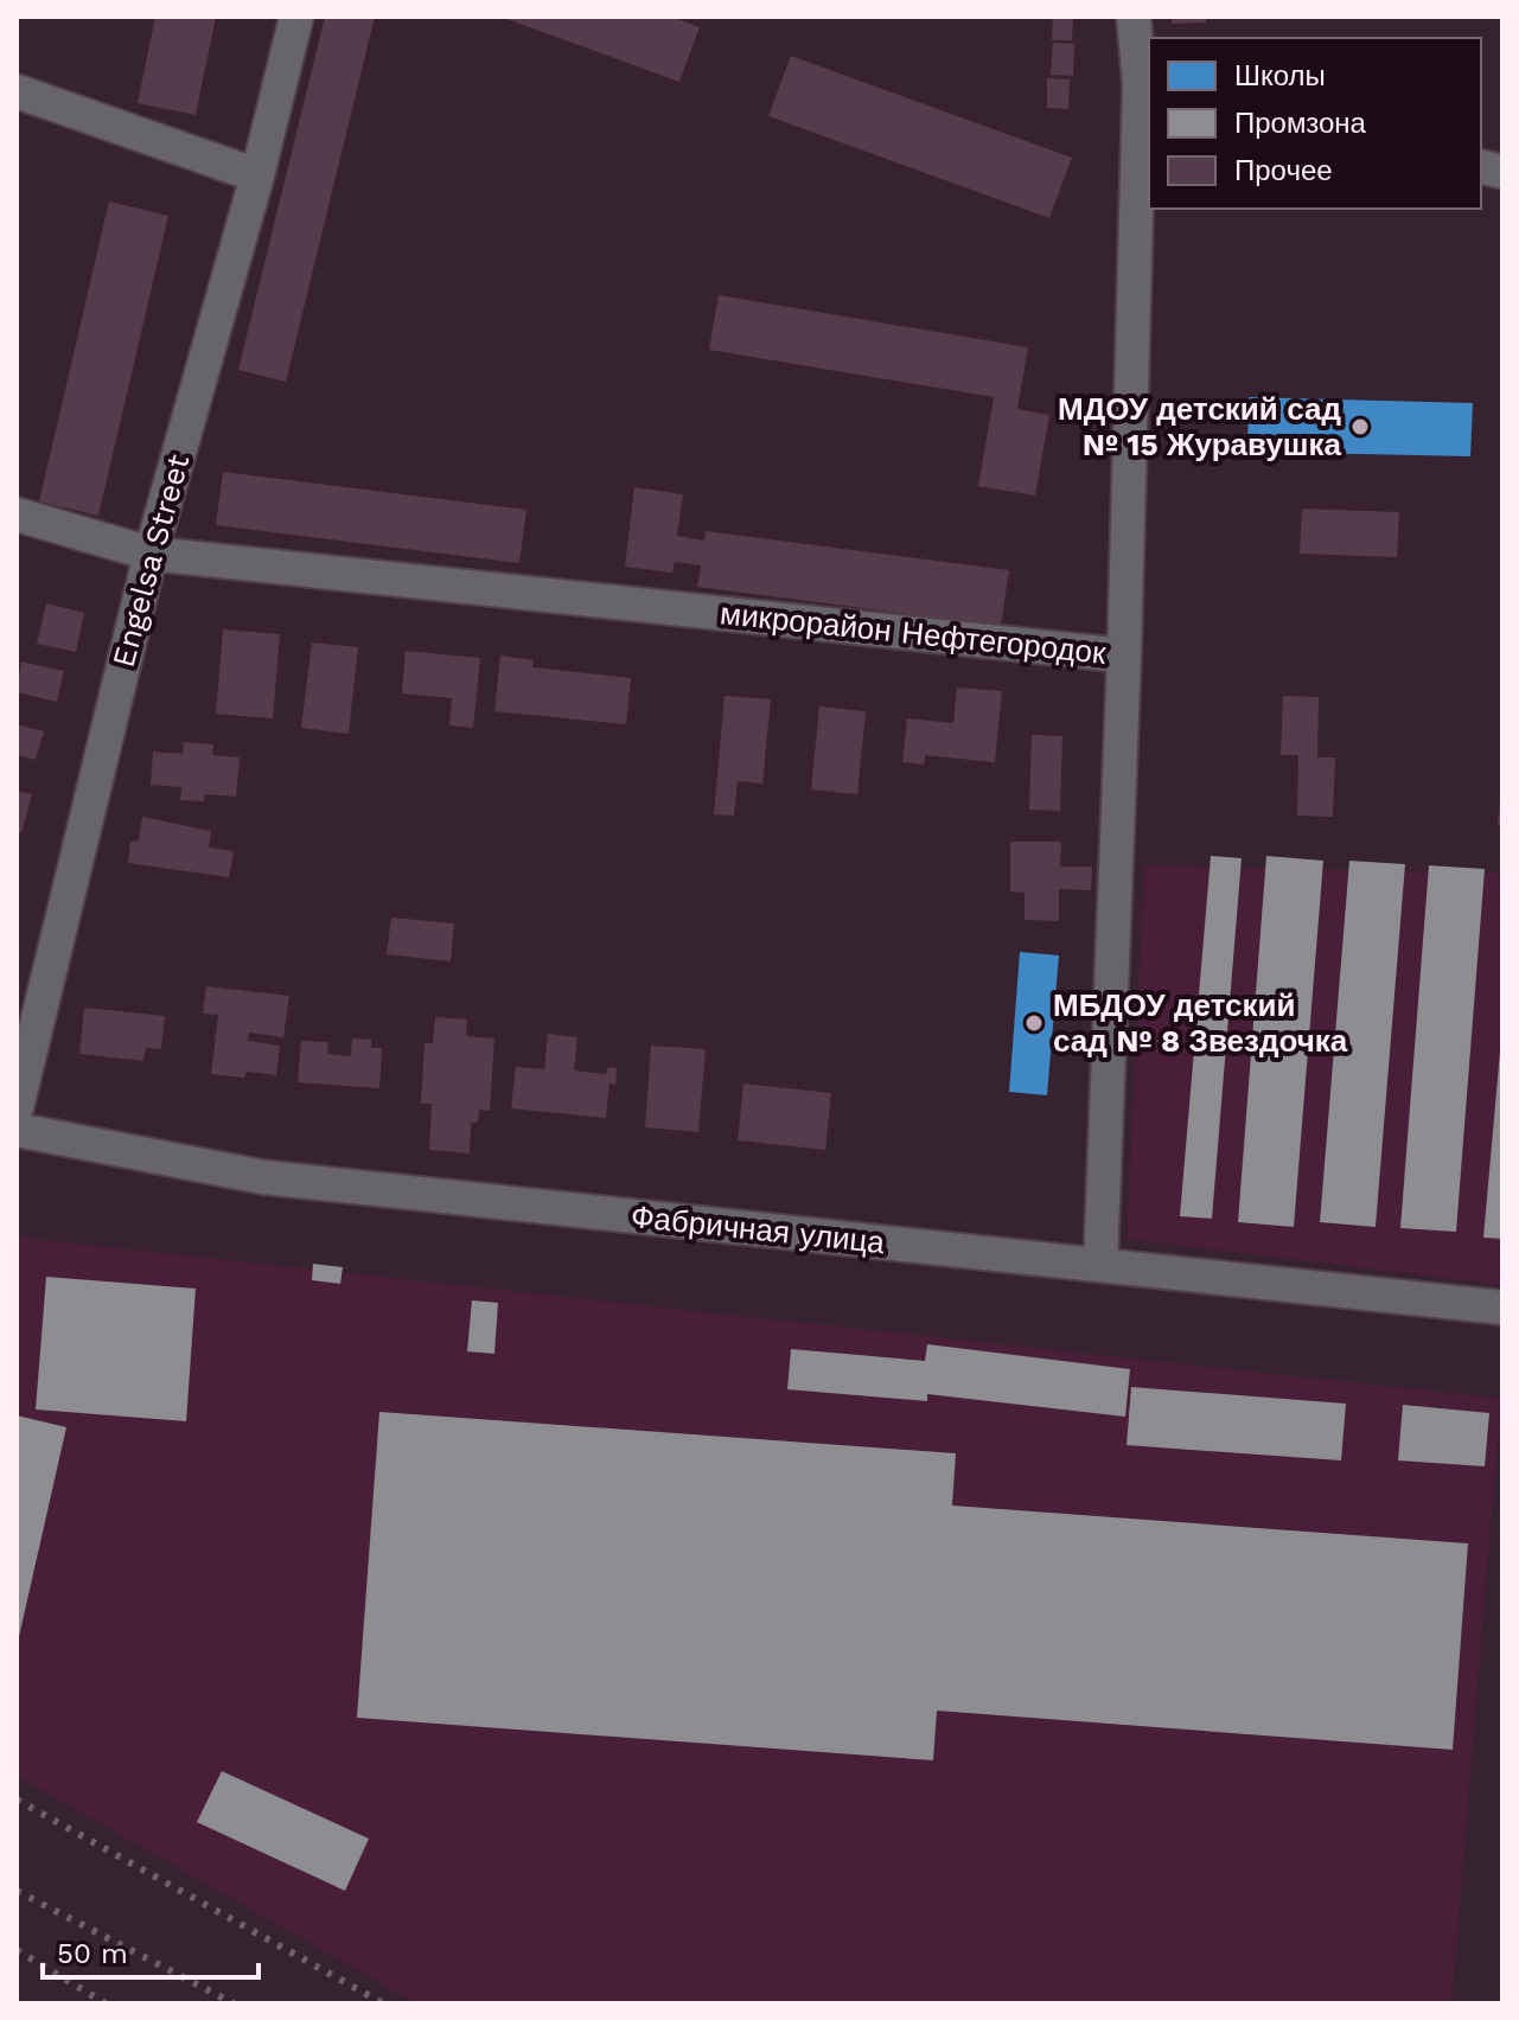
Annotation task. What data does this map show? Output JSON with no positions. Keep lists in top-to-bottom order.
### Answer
{
  "streets": {
    "street": ["Engelsa Street", "микрорайон Нефтегородок", "Фабричная улица"]
  },
  "crossings": [
    ["Engelsa Street", "микрорайон Нефтегородок"],
    ["микрорайон Нефтегородок", "Фабричная улица"]
  ],
  "places": ["МДОУ детский сад № 15 Журавушка", "МБДОУ детский сад № 8 Звездочка"],
  "legend": ["Школы", "Промзона", "Прочее"],
  "scale_bar": "50 m"
}
